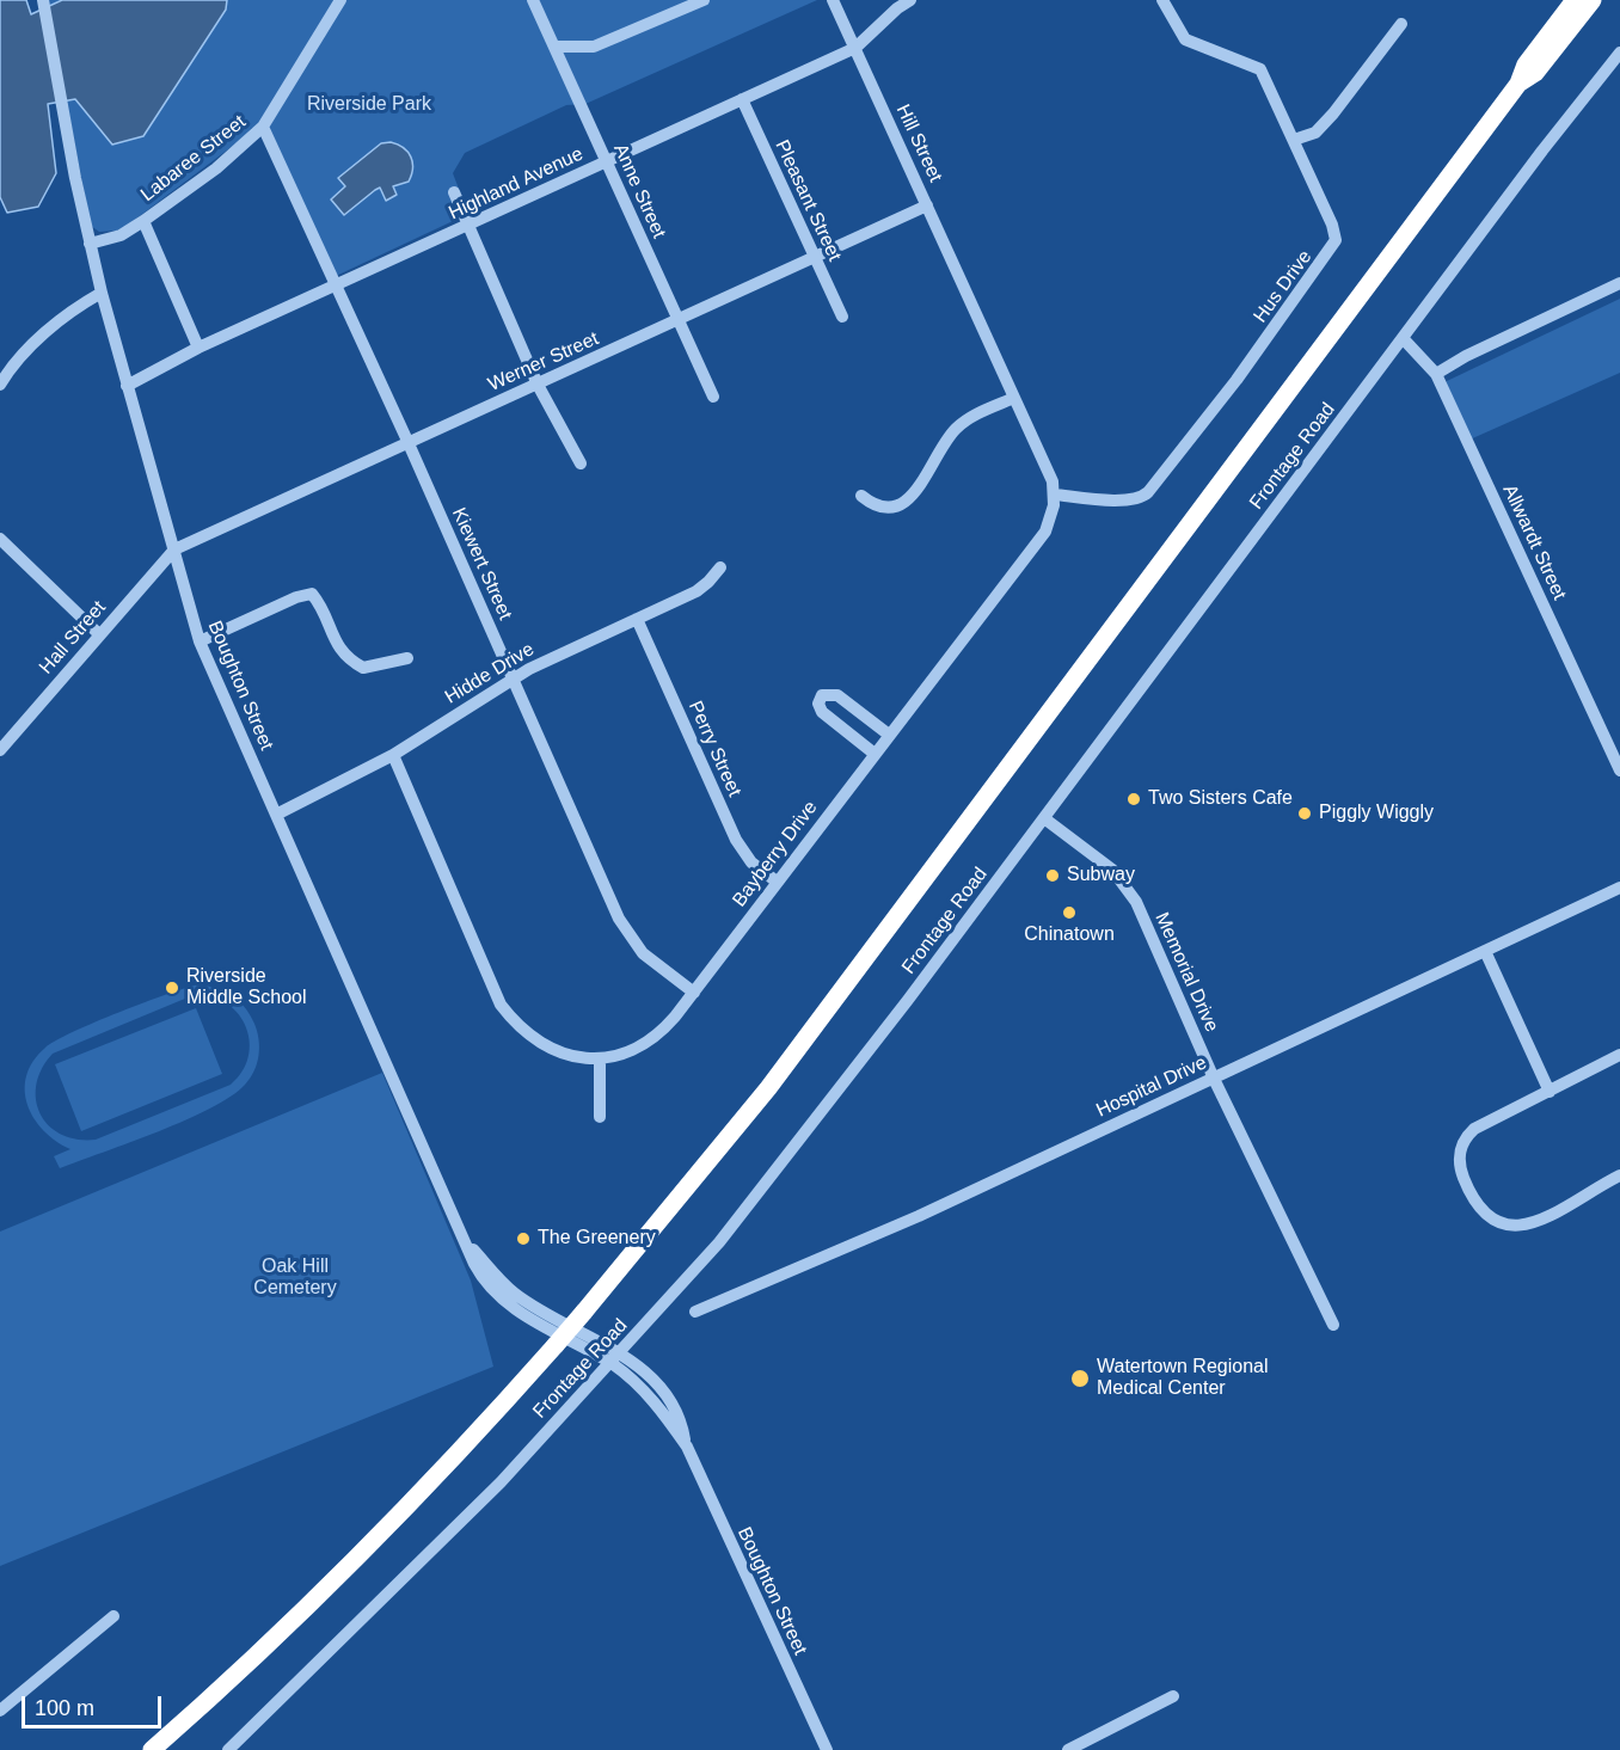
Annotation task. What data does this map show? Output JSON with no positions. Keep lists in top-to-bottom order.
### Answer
{
  "streets": {
    "street": [
      "Hill Street",
      "Labaree Street",
      "Highland Avenue",
      "Anne Street",
      "Pleasant Street",
      "Hus Drive",
      "Werner Street",
      "Frontage Road",
      "Allwardt Street",
      "Kiewert Street",
      "Hall Street",
      "Hidde Drive",
      "Boughton Street",
      "Perry Street",
      "Bayberry Drive",
      "Memorial Drive",
      "Hospital Drive"
    ]
  },
  "crossings": [
    ["Hill Street", "Highland Avenue"],
    ["Hill Street", "Werner Street"],
    ["Labaree Street", "Kiewert Street"],
    ["Labaree Street", "Boughton Street"],
    ["Highland Avenue", "Anne Street"],
    ["Highland Avenue", "Pleasant Street"],
    ["Highland Avenue", "Kiewert Street"],
    ["Highland Avenue", "Boughton Street"],
    ["Anne Street", "Werner Street"],
    ["Pleasant Street", "Werner Street"],
    ["Hus Drive", "Bayberry Drive"],
    ["Werner Street", "Kiewert Street"],
    ["Werner Street", "Hall Street"],
    ["Werner Street", "Boughton Street"],
    ["Frontage Road", "Allwardt Street"],
    ["Frontage Road", "Boughton Street"],
    ["Frontage Road", "Memorial Drive"],
    ["Kiewert Street", "Hidde Drive"],
    ["Kiewert Street", "Bayberry Drive"],
    ["Hall Street", "Boughton Street"],
    ["Hidde Drive", "Boughton Street"],
    ["Hidde Drive", "Perry Street"],
    ["Perry Street", "Bayberry Drive"],
    ["Memorial Drive", "Hospital Drive"]
  ],
  "parks": ["Riverside Park", "Oak Hill Cemetery"],
  "places": [
    "Two Sisters Cafe",
    "Piggly Wiggly",
    "Subway",
    "Chinatown",
    "Riverside Middle School",
    "The Greenery",
    "Watertown Regional Medical Center"
  ],
  "scale_bar": "100 m"
}
